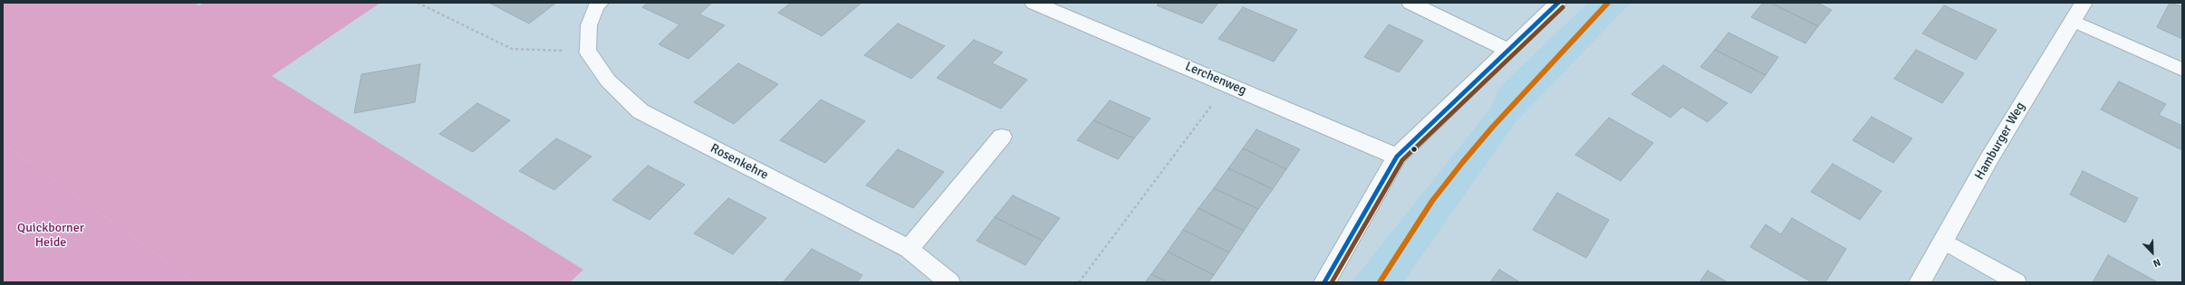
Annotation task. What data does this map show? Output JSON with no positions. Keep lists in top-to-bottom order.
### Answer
{
  "streets": {
    "street": ["Lerchenweg", "Hamburger Weg", "Rosenkehre"]
  },
  "parks": ["Quickborner Heide"],
  "north": "bottom right"
}
